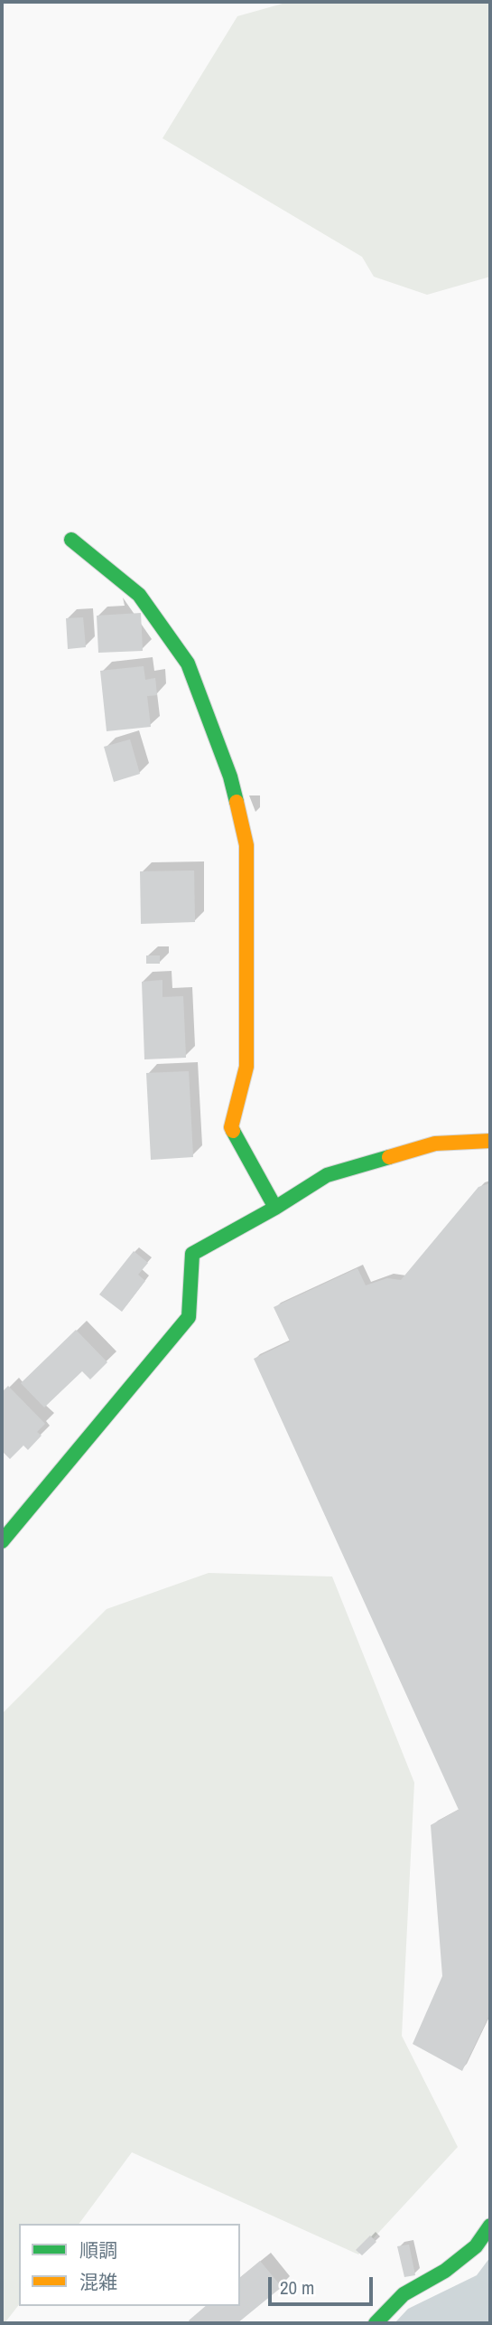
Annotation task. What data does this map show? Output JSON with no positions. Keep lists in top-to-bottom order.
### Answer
{
  "legend": ["順調", "混雑"],
  "scale_bar": "20 m"
}
